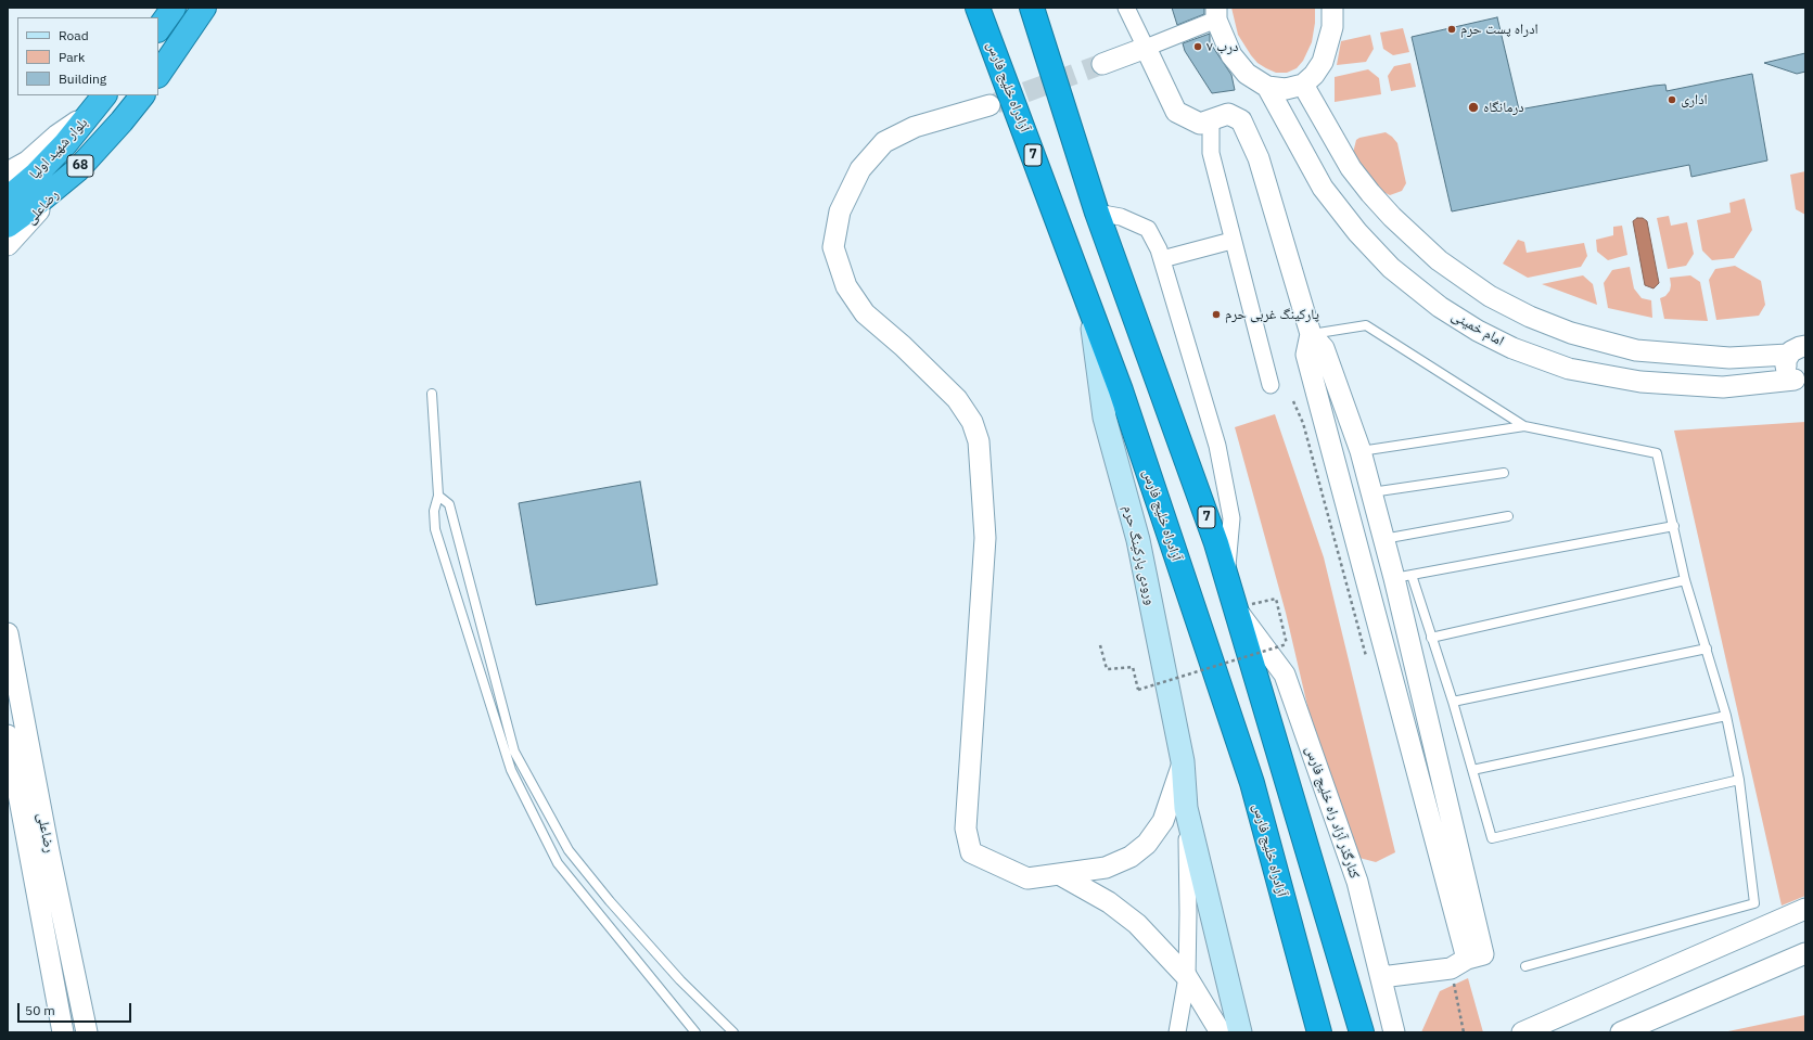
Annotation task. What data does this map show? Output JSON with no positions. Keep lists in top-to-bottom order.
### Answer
{
  "streets": {
    "highway": [
      "آزادراه خلیج فارس",
      "بلوار شهید اوليا",
      "7",
      "68"
    ],
    "main road": ["ورودی پارکینگ حرم"],
    "street": ["رضاعلی", "امام خمینی", "کنارگذر آزاد راه خلیج فارس"]
  },
  "crossings": [
    ["آزادراه خلیج فارس", "ورودی پارکینگ حرم"],
    ["بلوار شهید اوليا", "رضاعلی"],
    ["7", "کنارگذر آزاد راه خلیج فارس"]
  ],
  "places": [
    "ادراه پست حرم",
    "درب ۷",
    "اداری",
    "درمانگاه",
    "پارکینگ غربی حرم"
  ],
  "legend": ["Road", "Park", "Building"],
  "scale_bar": "50 m"
}
